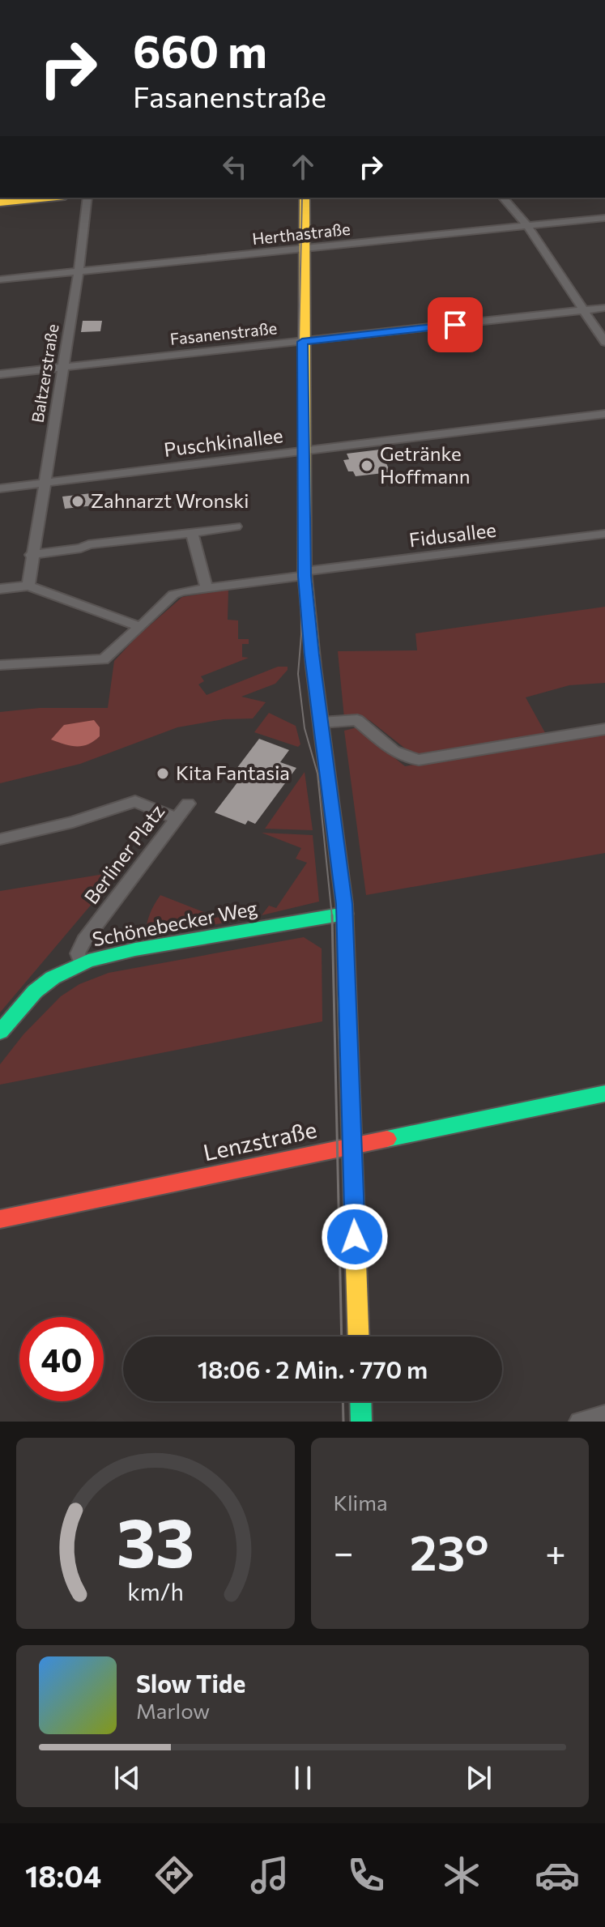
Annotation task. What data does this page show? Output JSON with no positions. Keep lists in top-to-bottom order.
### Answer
{
  "streets": {
    "street": [
      "Herthastraße",
      "Fasanenstraße",
      "Baltzerstraße",
      "Puschkinallee",
      "Fidusallee",
      "Berliner Platz",
      "Schönebecker Weg",
      "Lenzstraße"
    ]
  },
  "crossings": [
    ["Herthastraße", "Baltzerstraße"],
    ["Fasanenstraße", "Baltzerstraße"],
    ["Baltzerstraße", "Puschkinallee"],
    ["Berliner Platz", "Schönebecker Weg"]
  ],
  "places": ["Getränke Hoffmann", "Zahnarzt Wronski", "Kita Fantasia"],
  "page": {
    "turn": ["660 m", "Fasanenstraße"],
    "limit": "40",
    "trip": "18:06 · 2 Min. · 770 m",
    "tile": "Klima",
    "heat": ["−", "23°", "+"],
    "song": ["Slow Tide", "Marlow"],
    "tabs": "18:04",
    "gauge": ["33", "km/h"]
  }
}
